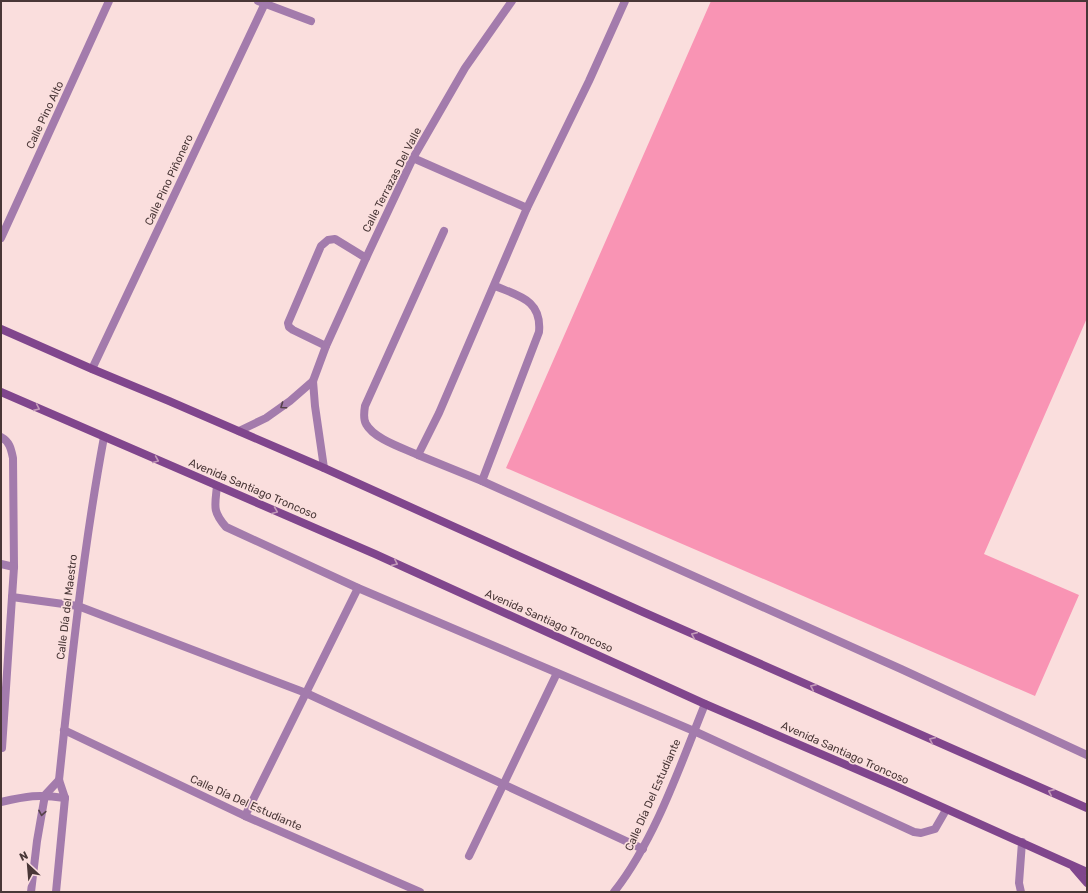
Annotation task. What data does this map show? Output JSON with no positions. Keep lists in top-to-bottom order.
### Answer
{
  "streets": {
    "main road": ["Avenida Santiago Troncoso"],
    "street": [
      "Calle Pino Alto",
      "Calle Pino Piñonero",
      "Calle Terrazas Del Valle",
      "Calle Día del Maestro",
      "Calle Día Del Estudiante"
    ]
  },
  "crossings": [
    ["Avenida Santiago Troncoso", "Calle Día del Maestro"],
    ["Avenida Santiago Troncoso", "Calle Día Del Estudiante"],
    ["Calle Día del Maestro", "Calle Día Del Estudiante"]
  ],
  "north": "top left"
}
